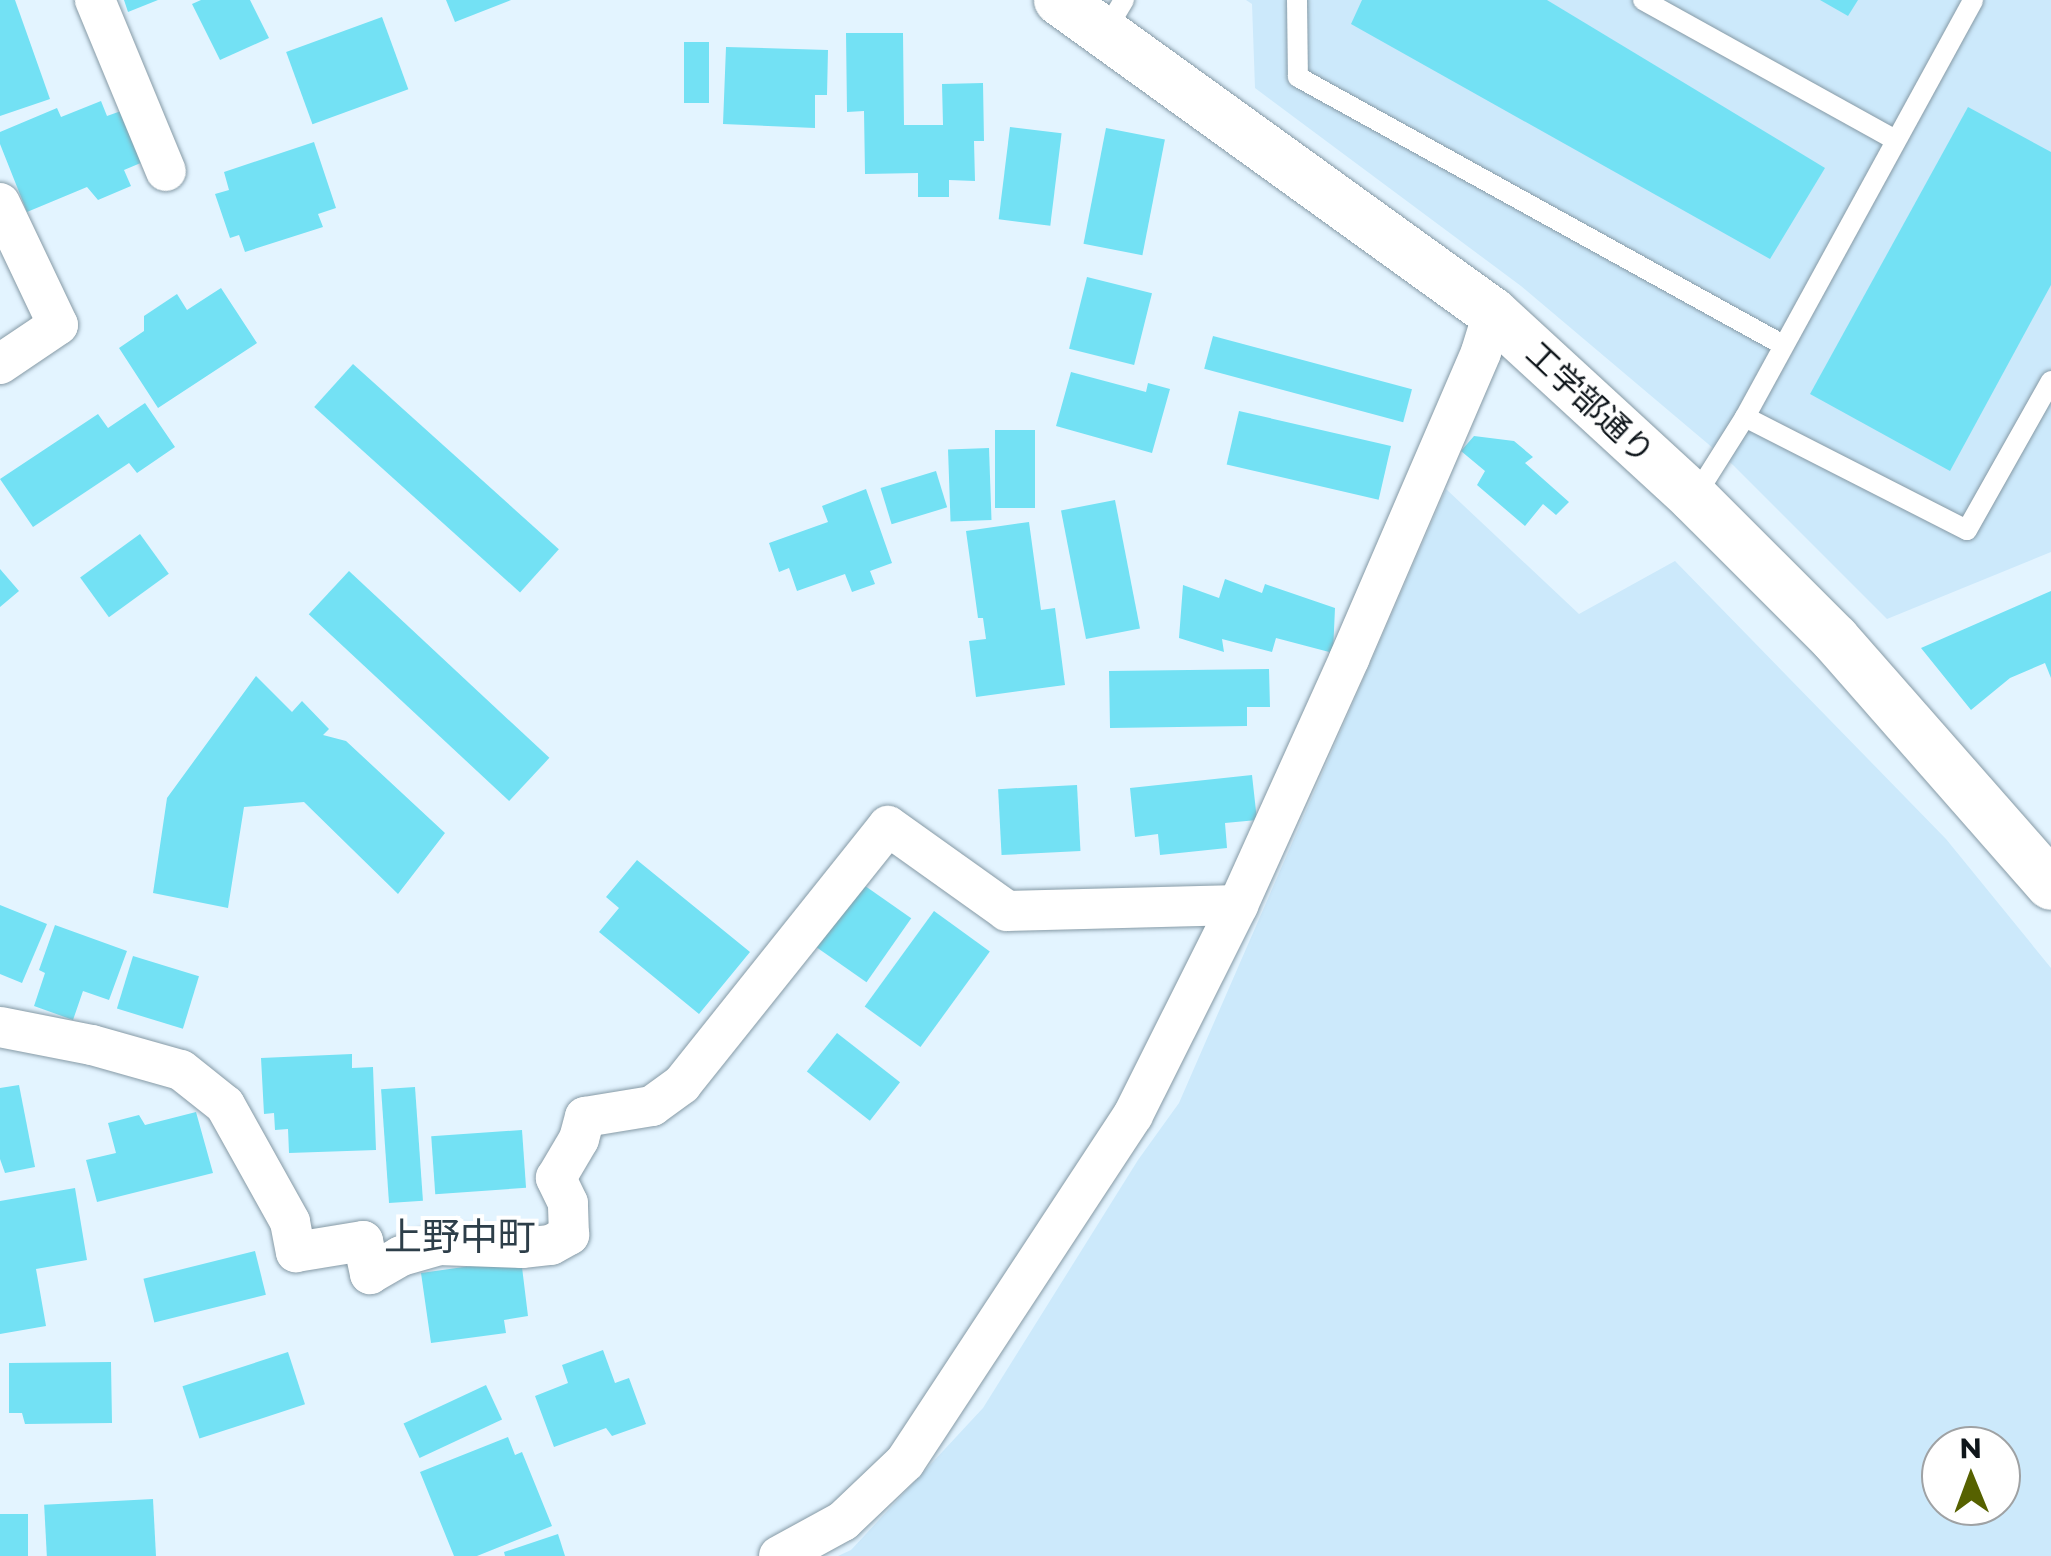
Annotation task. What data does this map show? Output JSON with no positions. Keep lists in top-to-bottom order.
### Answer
{
  "streets": {
    "street": ["工学部通り"]
  },
  "districts": ["上野中町"],
  "north": "top"
}
